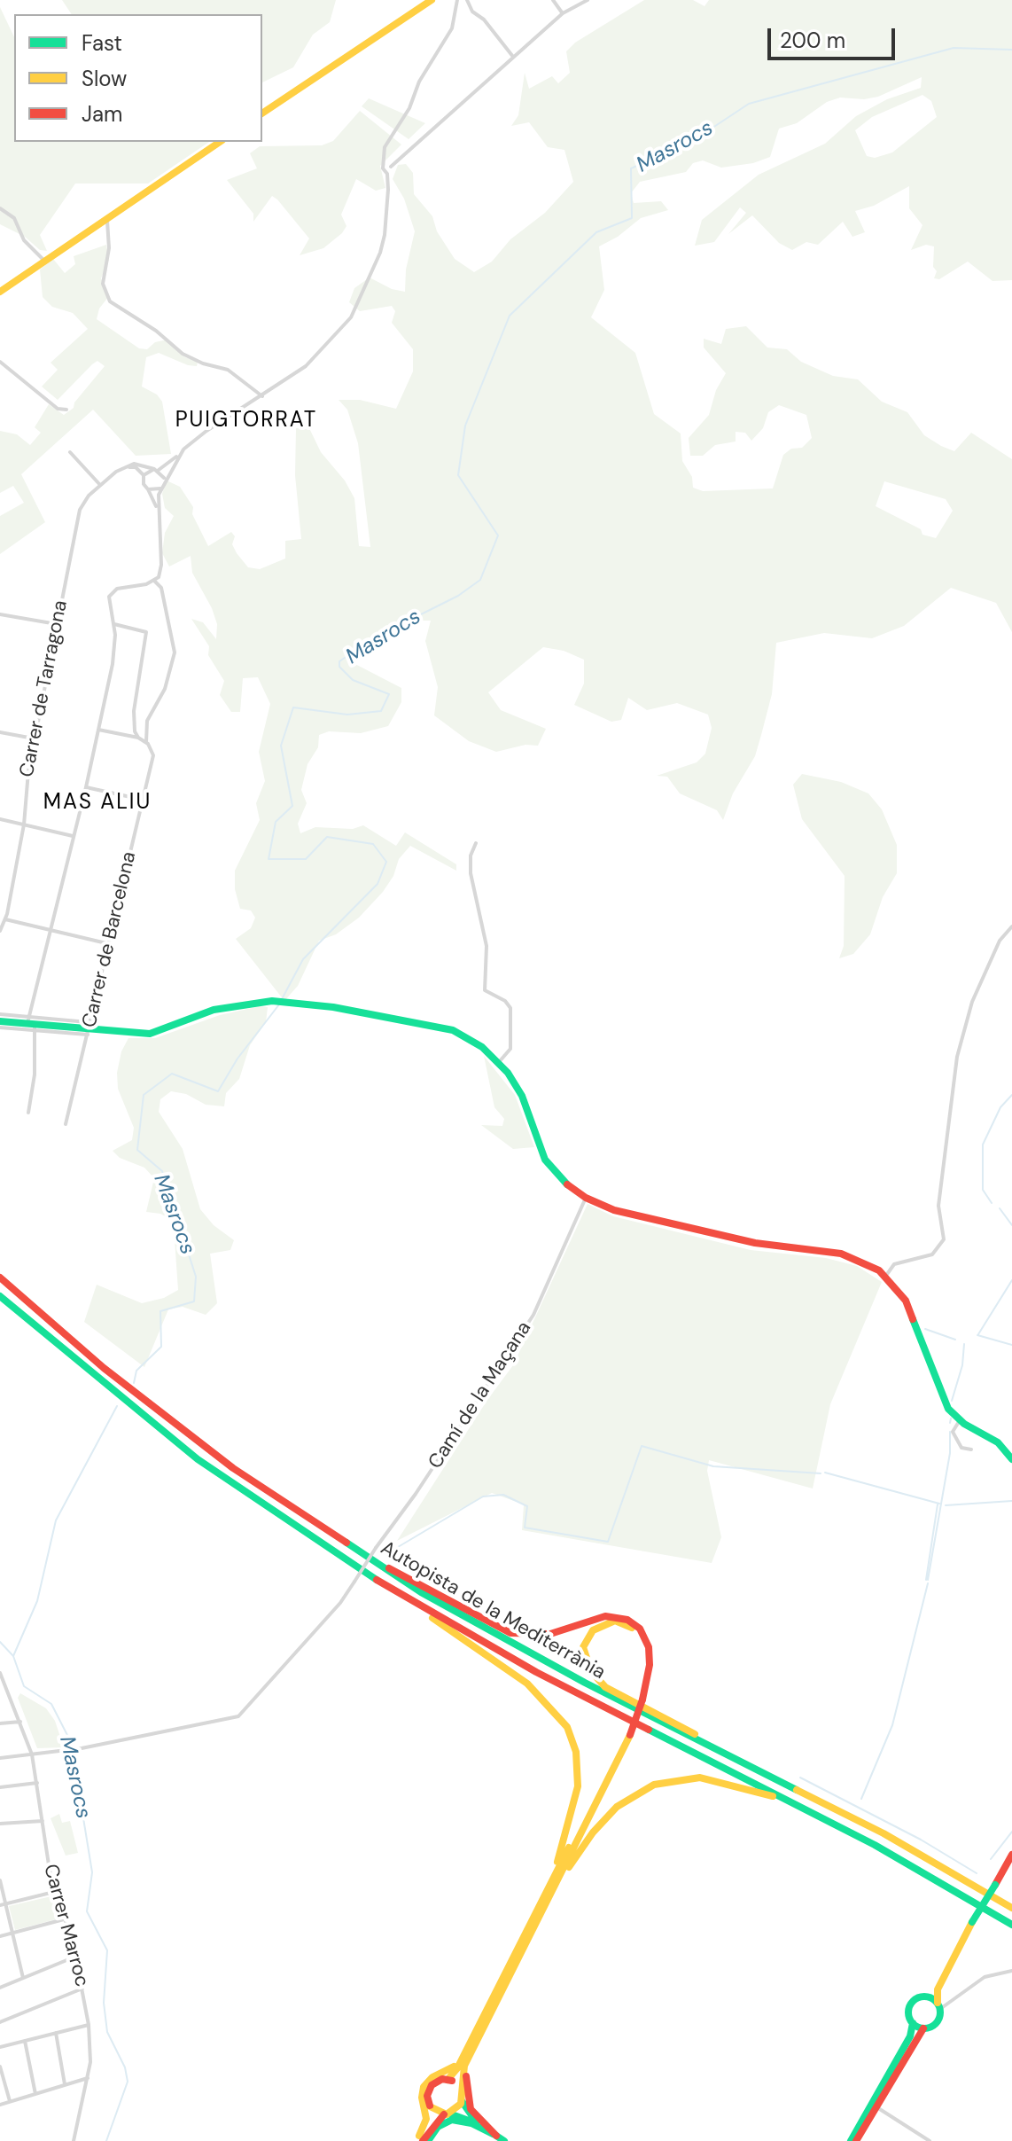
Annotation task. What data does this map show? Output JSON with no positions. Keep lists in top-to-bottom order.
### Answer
{
  "streets": {
    "main road": ["Autopista de la Mediterrània"],
    "street": [
      "Carrer de Tarragona",
      "Carrer de Barcelona",
      "Camí de la Maçana",
      "Carrer Marroc"
    ]
  },
  "crossings": [
    ["Camí de la Maçana", "Carrer Marroc"]
  ],
  "districts": ["PUIGTORRAT", "MAS ALIU"],
  "water": ["Masrocs"],
  "legend": ["Fast", "Slow", "Jam"],
  "scale_bar": "200 m"
}
